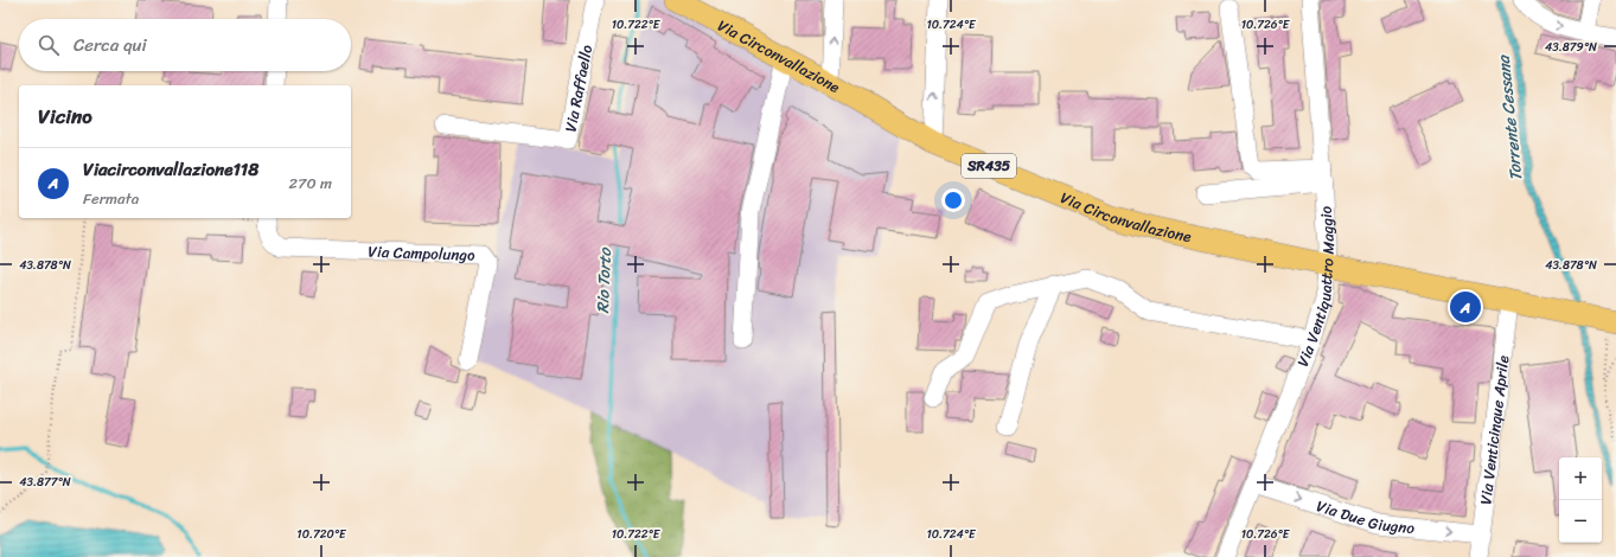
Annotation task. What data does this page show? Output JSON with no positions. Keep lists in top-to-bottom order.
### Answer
{
  "streets": {
    "main road": ["Via Circonvallazione", "SR435"],
    "street": [
      "Via Raffaello",
      "Via Campolungo",
      "Via Ventiquattro Maggio",
      "Via Venticinque Aprile",
      "Via Due Giugno"
    ]
  },
  "crossings": [
    ["Via Circonvallazione", "Via Ventiquattro Maggio"],
    ["Via Circonvallazione", "Via Venticinque Aprile"],
    ["Via Ventiquattro Maggio", "Via Due Giugno"],
    ["Via Venticinque Aprile", "Via Due Giugno"]
  ],
  "one_way": ["Via Due Giugno"],
  "water": ["Torrente Cessana", "Rio Torto"],
  "page": {
    "search": "Cerca qui",
    "heading": "Vicino",
    "list": [
      {
        "mark": "A",
        "name": "Viacirconvallazione118",
        "note": "Fermata",
        "value": "270 m"
      }
    ],
    "pins": "A",
    "map_buttons": ["+", "−"]
  },
  "coordinates": [
    "10.722°E",
    "10.724°E",
    "10.726°E",
    "43.879°N",
    "43.878°N",
    "43.877°N",
    "10.720°E"
  ]
}
